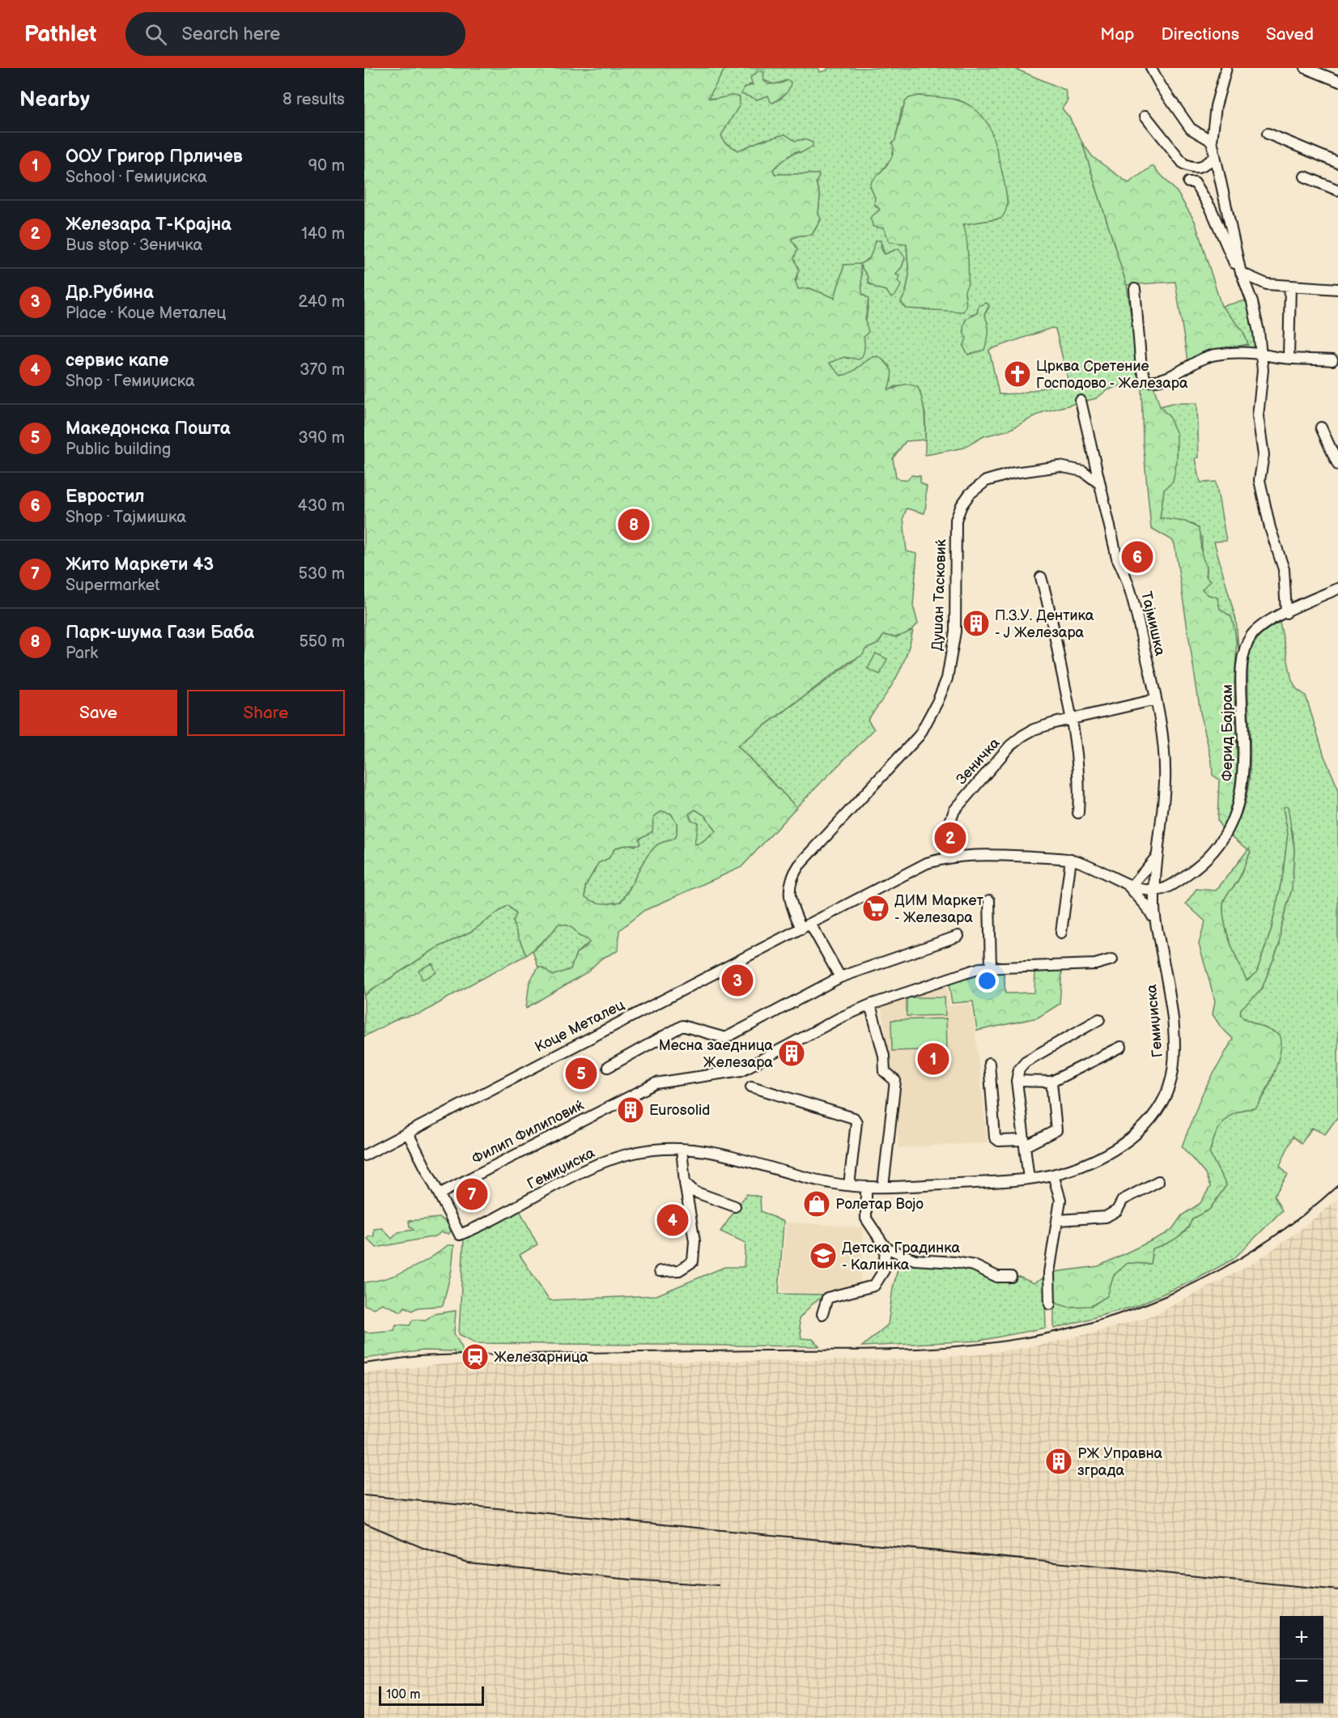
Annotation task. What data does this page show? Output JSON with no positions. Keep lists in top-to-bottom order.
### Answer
{
  "streets": {
    "street": [
      "Душан Тасковиќ",
      "Тајмишка",
      "Ферид Бајрам",
      "Зеничка",
      "Гемиџиска",
      "Коце Металец",
      "Филип Филиповиќ"
    ]
  },
  "crossings": [
    ["Душан Тасковиќ", "Тајмишка"],
    ["Душан Тасковиќ", "Коце Металец"],
    ["Тајмишка", "Ферид Бајрам"],
    ["Тајмишка", "Зеничка"],
    ["Тајмишка", "Гемиџиска"],
    ["Тајмишка", "Коце Металец"],
    ["Ферид Бајрам", "Гемиџиска"],
    ["Ферид Бајрам", "Коце Металец"],
    ["Зеничка", "Коце Металец"],
    ["Гемиџиска", "Коце Металец"],
    ["Гемиџиска", "Филип Филиповиќ"]
  ],
  "places": {
    "church": ["Црква Сретение Господово - Железара"],
    "building": [
      "П.З.У. Дентика - Ј Железара",
      "Месна заедница Железара",
      "Eurosolid",
      "РЖ Управна зграда"
    ],
    "supermarket": ["ДИМ Маркет - Железара"],
    "shop": ["Ролетар Војо"],
    "school or university": ["Детска Градинка - Калинка"],
    "station": ["Железарница"]
  },
  "scale_bar": "100 m",
  "page": {
    "header": "Pathlet",
    "search": "Search here",
    "nav": ["Map", "Directions", "Saved"],
    "heading": ["Nearby", "8 results"],
    "list": [
      {
        "mark": "1",
        "name": "ООУ Григор Прличев",
        "note": "School · Гемиџиска",
        "value": "90 m"
      },
      {
        "mark": "2",
        "name": "Железара Т-Крајна",
        "note": "Bus stop · Зеничка",
        "value": "140 m"
      },
      {
        "mark": "3",
        "name": "Др.Рубина",
        "note": "Place · Коце Металец",
        "value": "240 m"
      },
      {
        "mark": "4",
        "name": "сервис капе",
        "note": "Shop · Гемиџиска",
        "value": "370 m"
      },
      {
        "mark": "5",
        "name": "Македонска Пошта",
        "note": "Public building",
        "value": "390 m"
      },
      {
        "mark": "6",
        "name": "Евростил",
        "note": "Shop · Тајмишка",
        "value": "430 m"
      },
      {
        "mark": "7",
        "name": "Жито Маркети 43",
        "note": "Supermarket",
        "value": "530 m"
      },
      {
        "mark": "8",
        "name": "Парк-шума Гази Баба",
        "note": "Park",
        "value": "550 m"
      }
    ],
    "pins": [
      "8",
      "6",
      "2",
      "3",
      "1",
      "5",
      "7",
      "4"
    ],
    "buttons": ["Save", "Share"],
    "map_buttons": ["+", "−"],
    "scale": "100 m"
  }
}
